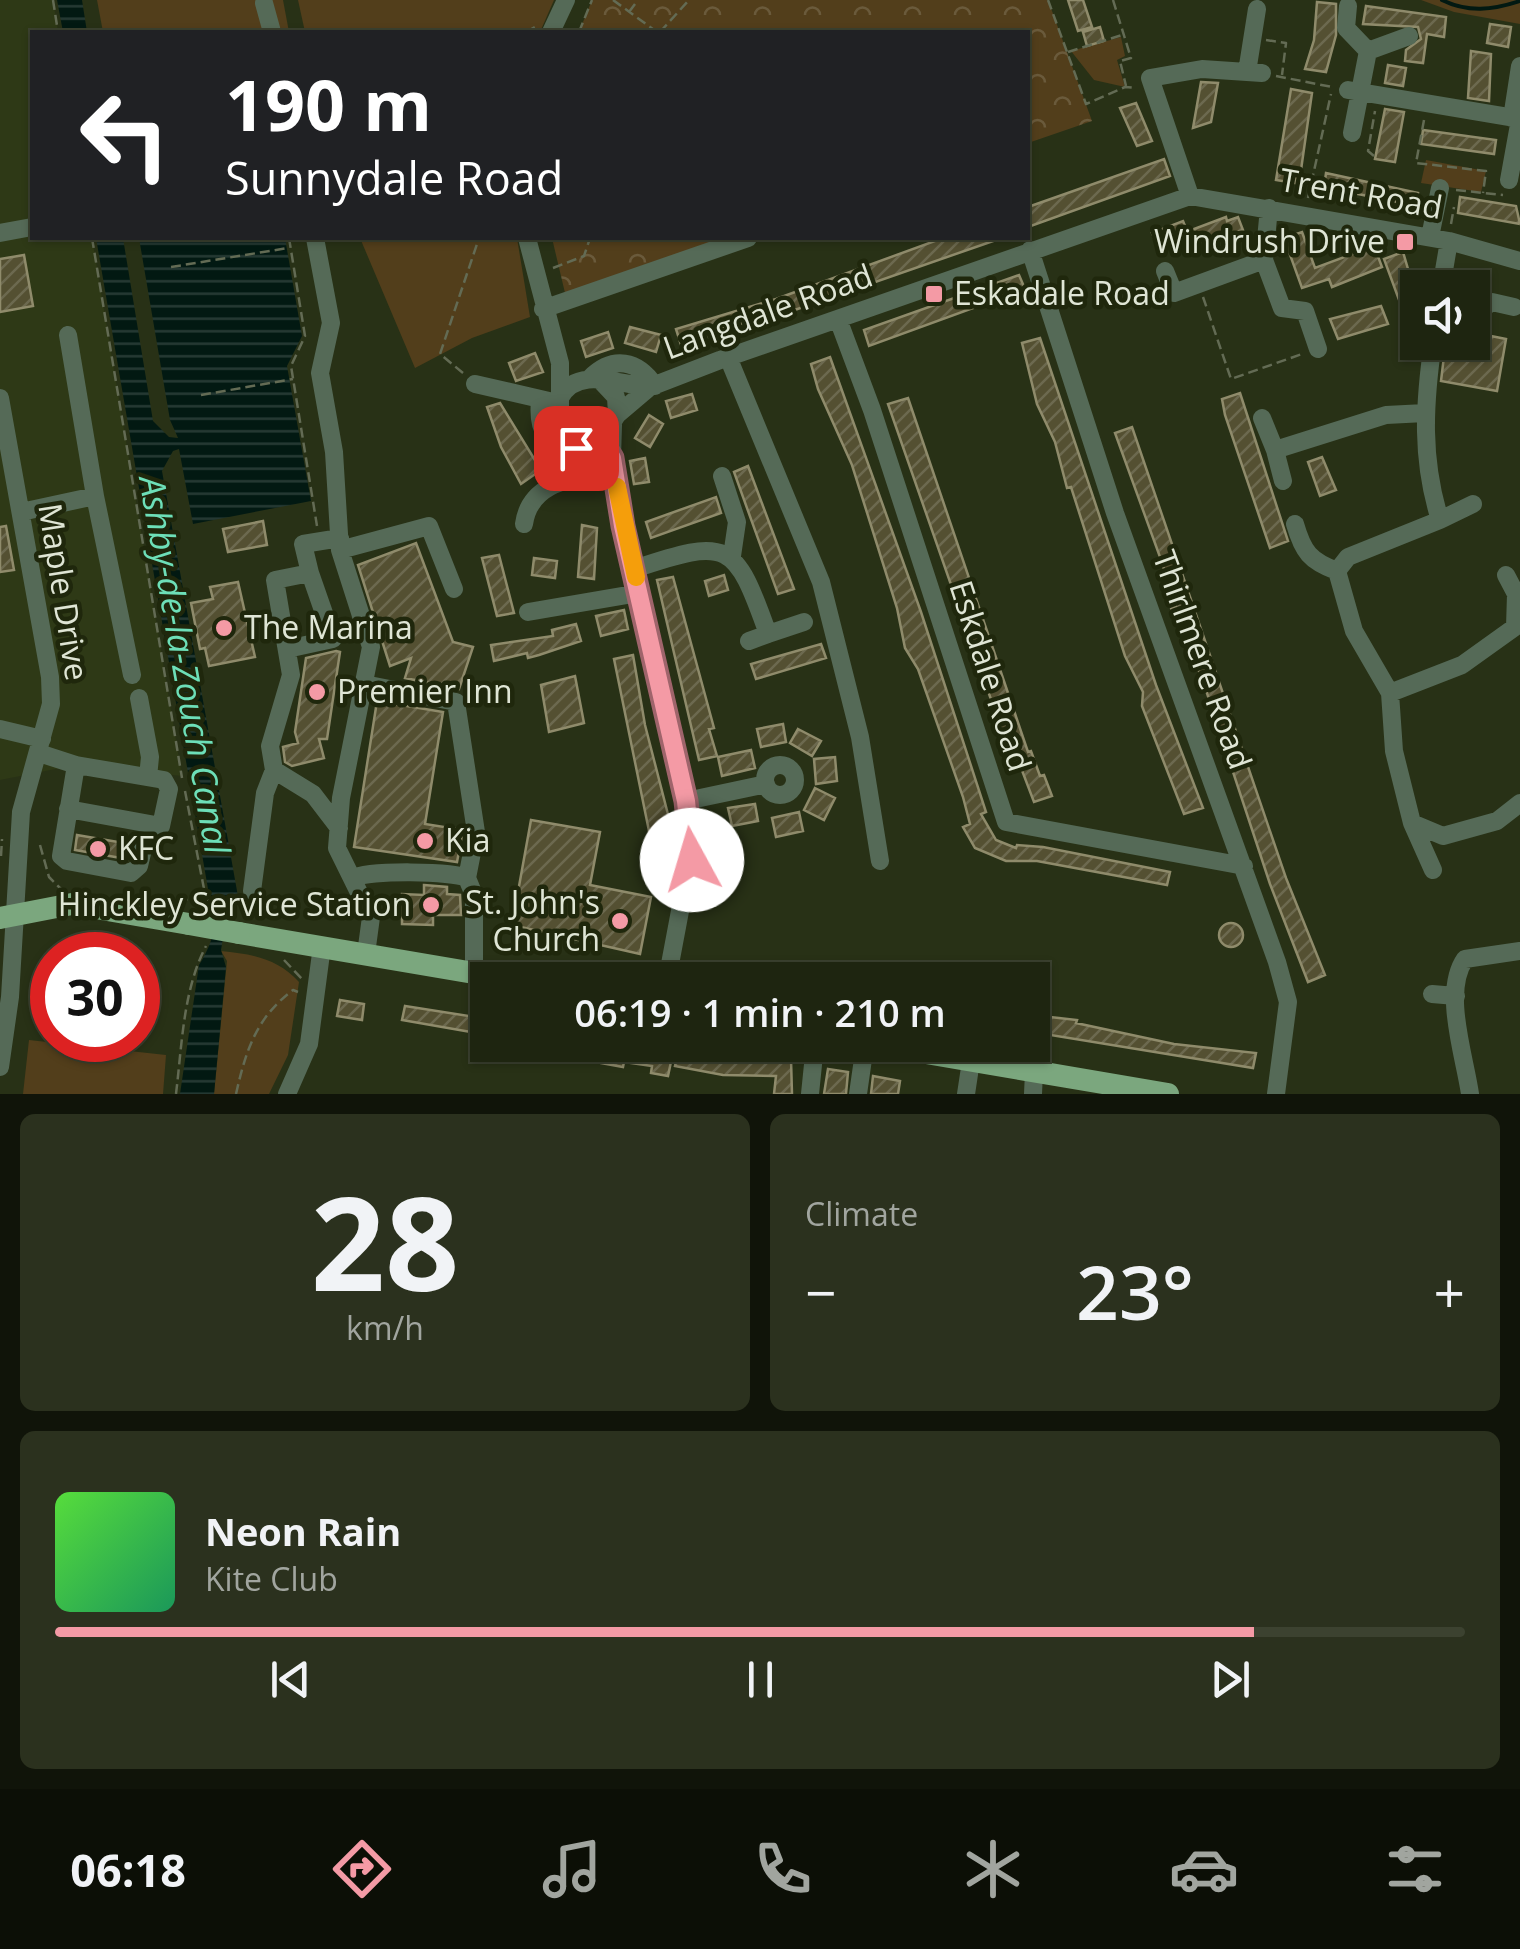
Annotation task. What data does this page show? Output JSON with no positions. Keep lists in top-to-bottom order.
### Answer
{
  "streets": {
    "street": [
      "Trent Road",
      "Langdale Road",
      "Maple Drive",
      "Thirlmere Road",
      "Eskdale Road"
    ]
  },
  "crossings": [
    ["Trent Road", "Langdale Road"],
    ["Langdale Road", "Thirlmere Road"],
    ["Langdale Road", "Eskdale Road"],
    ["Thirlmere Road", "Eskdale Road"]
  ],
  "water": ["Ashby-de-la-Zouch Canal"],
  "places": {
    "transit": ["Windrush Drive", "Eskadale Road"],
    "other": [
      "The Marina",
      "Premier Inn",
      "Kia",
      "KFC",
      "Hinckley Service Station",
      "St. John's Church"
    ]
  },
  "page": {
    "turn": ["190 m", "Sunnydale Road"],
    "limit": "30",
    "trip": "06:19 · 1 min · 210 m",
    "tile": [
      ["28", "km/h"],
      "Climate"
    ],
    "heat": ["−", "23°", "+"],
    "song": ["Neon Rain", "Kite Club"],
    "tabs": "06:18"
  }
}
